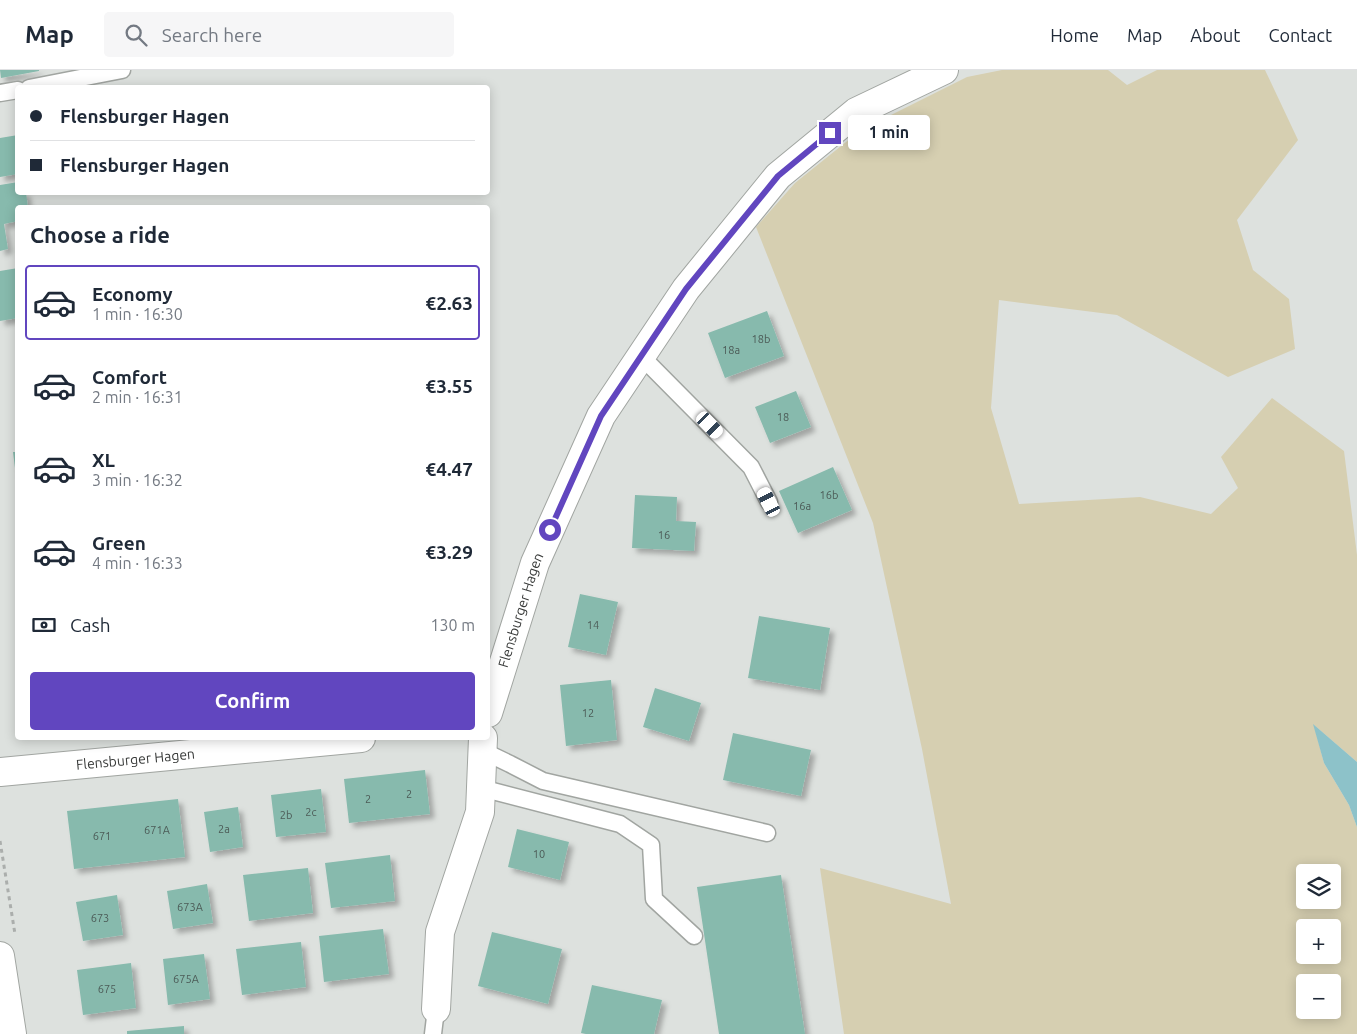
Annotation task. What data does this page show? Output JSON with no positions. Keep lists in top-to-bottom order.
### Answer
{
  "streets": {
    "street": ["Flensburger Hagen"]
  },
  "house_numbers": [
    "18b",
    "18a",
    "18",
    "16b",
    "16a",
    "16",
    "14",
    "12",
    "2",
    "2",
    "2c",
    "2b",
    "2a",
    "671A",
    "671",
    "10",
    "673A",
    "673",
    "675A",
    "675"
  ],
  "page": {
    "header": "Map",
    "search": "Search here",
    "nav": [
      "Home",
      "Map",
      "About",
      "Contact"
    ],
    "banner": ["Flensburger Hagen", "Flensburger Hagen"],
    "bubble": "1 min",
    "heading": "Choose a ride",
    "list": [
      {
        "name": "Economy",
        "note": "1 min · 16:30",
        "value": "€2.63"
      },
      {
        "name": "Comfort",
        "note": "2 min · 16:31",
        "value": "€3.55"
      },
      {
        "name": "XL",
        "note": "3 min · 16:32",
        "value": "€4.47"
      },
      {
        "name": "Green",
        "note": "4 min · 16:33",
        "value": "€3.29"
      }
    ],
    "pay": ["Cash", "130 m"],
    "buttons": "Confirm",
    "map_buttons": ["+", "−"]
  }
}
